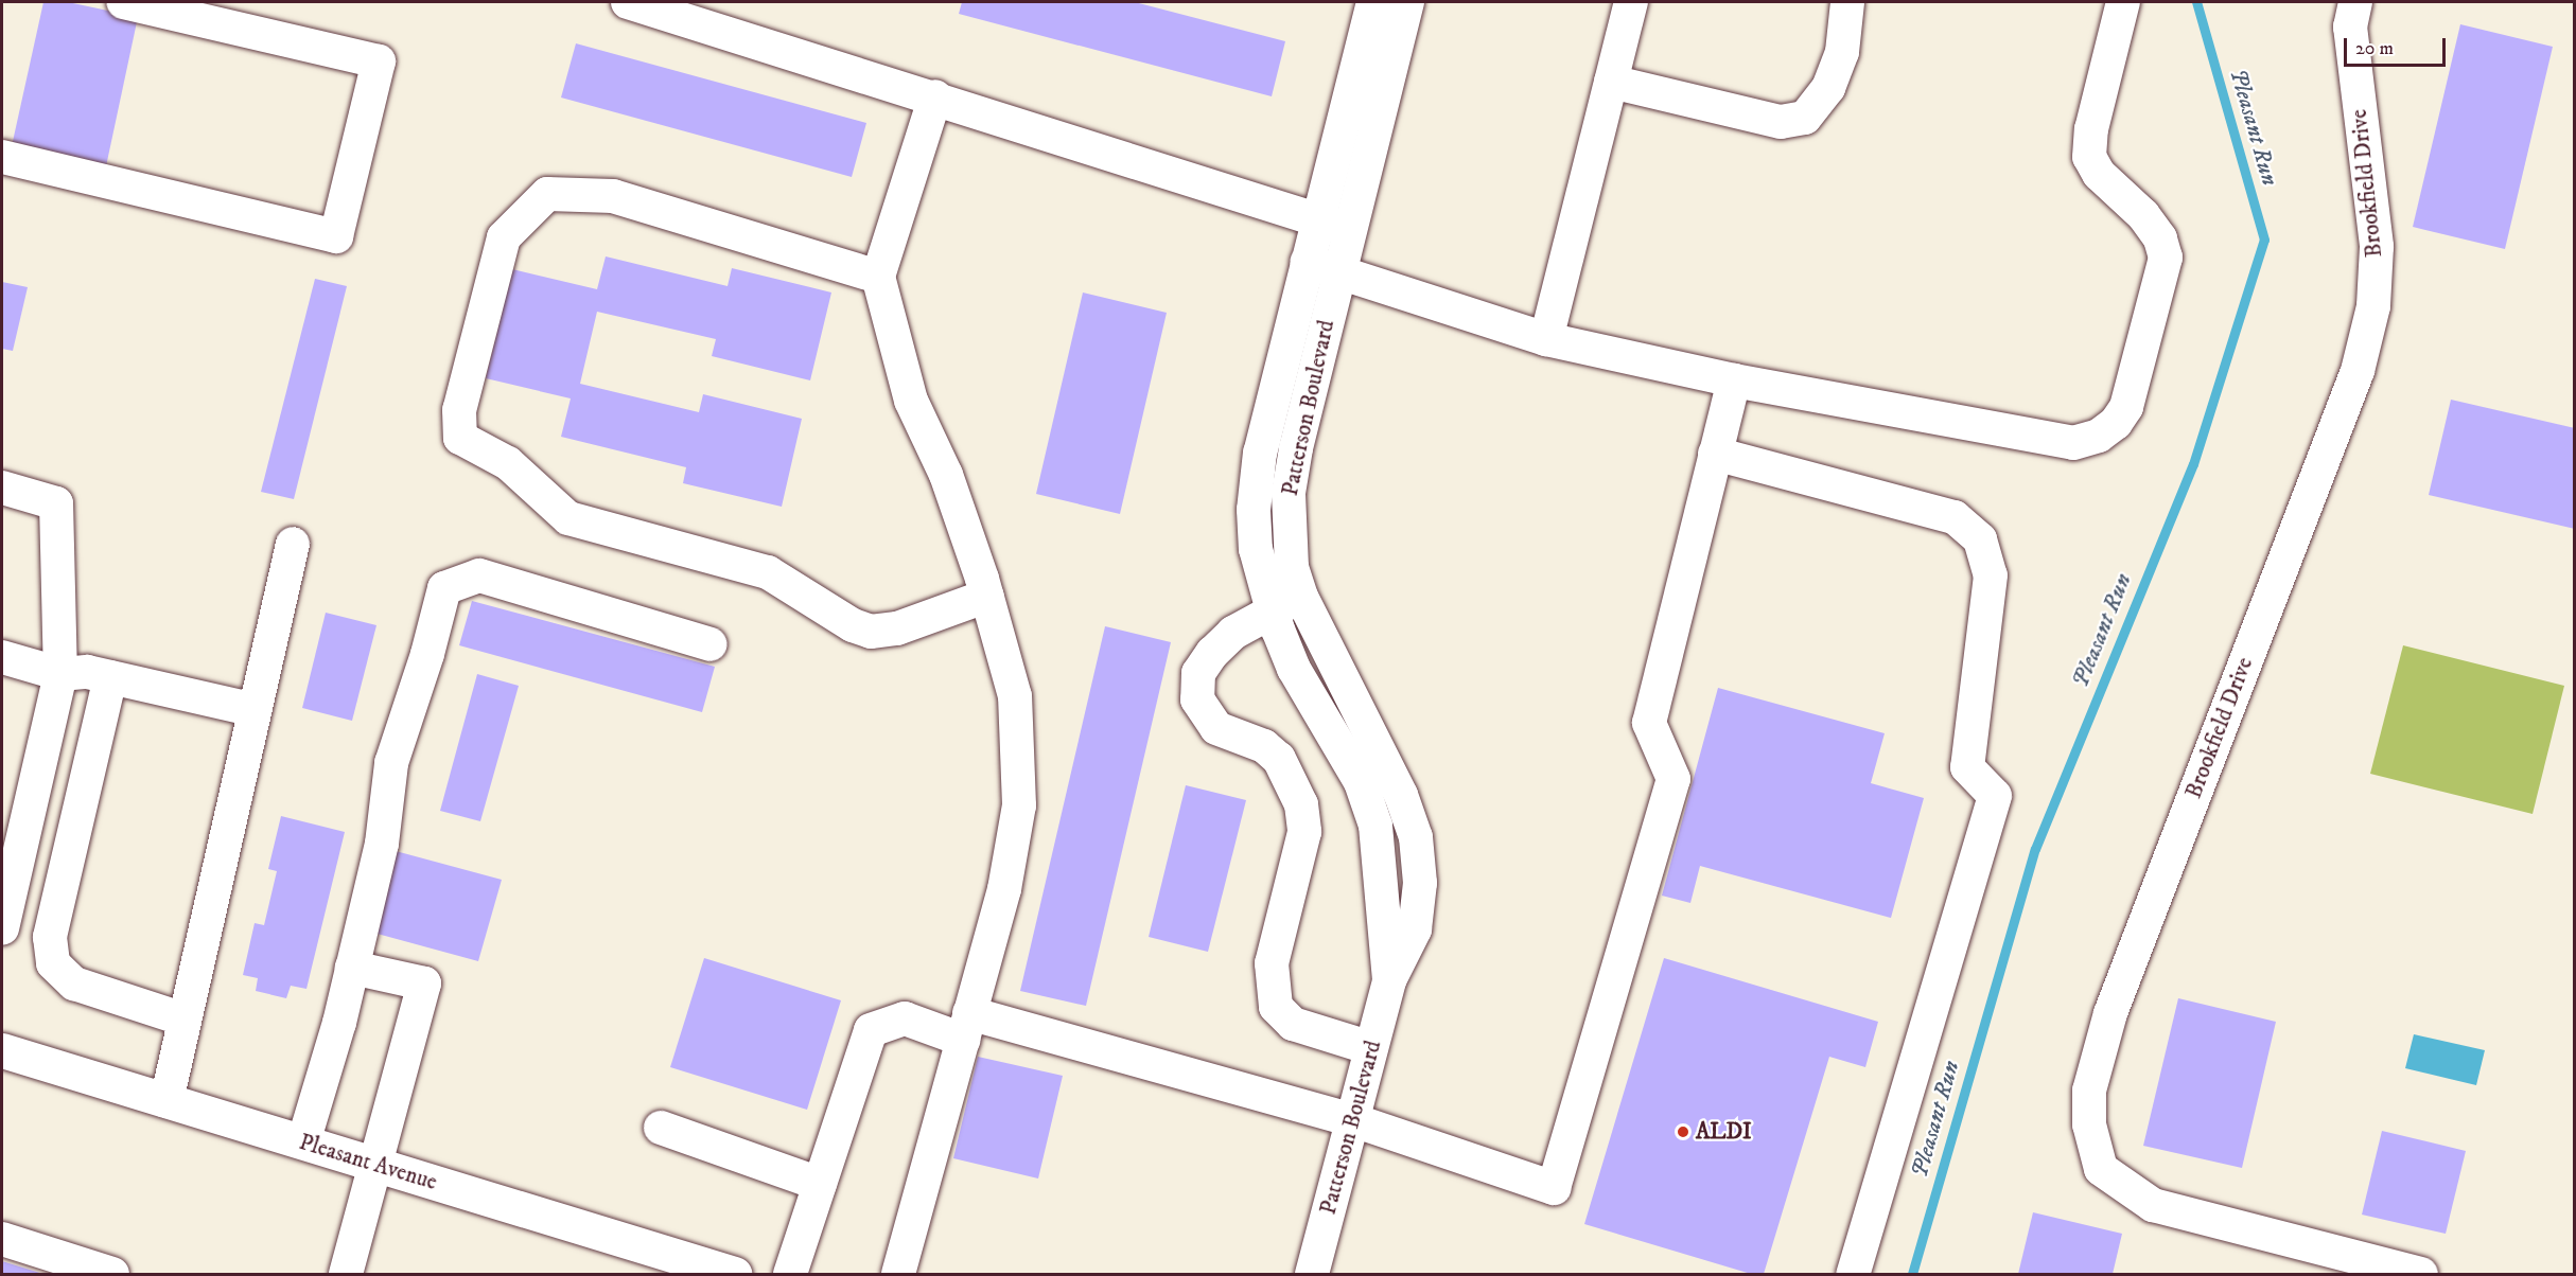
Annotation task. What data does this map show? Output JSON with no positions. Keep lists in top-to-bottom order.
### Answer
{
  "streets": {
    "main road": ["Pleasant Avenue"],
    "street": ["Brookfield Drive", "Patterson Boulevard"]
  },
  "water": ["Pleasant Run"],
  "places": ["ALDI"],
  "scale_bar": "20 m"
}
